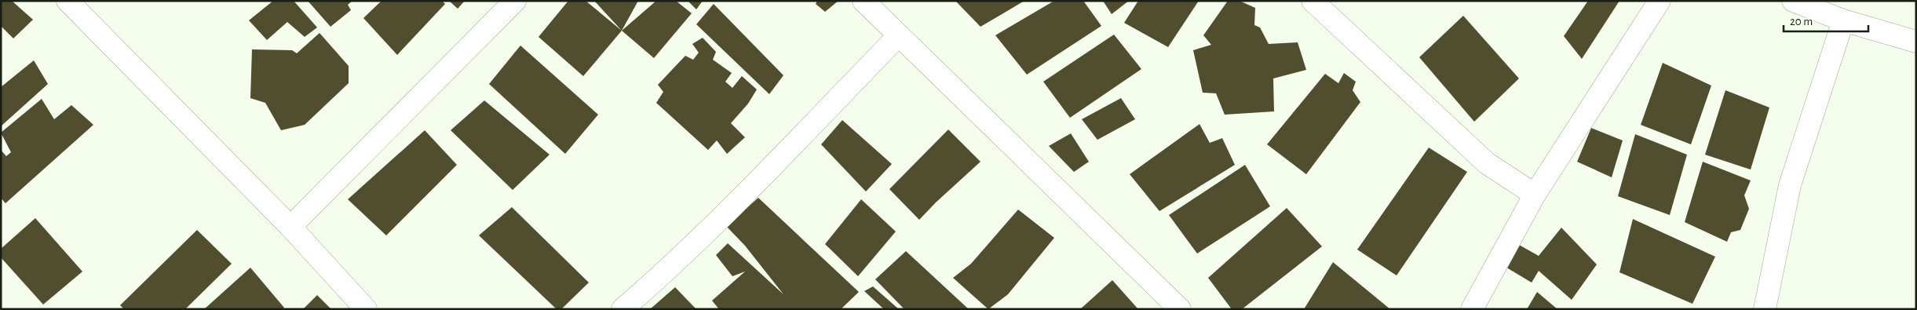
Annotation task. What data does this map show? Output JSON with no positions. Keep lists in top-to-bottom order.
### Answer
{
  "scale_bar": "20 m"
}
